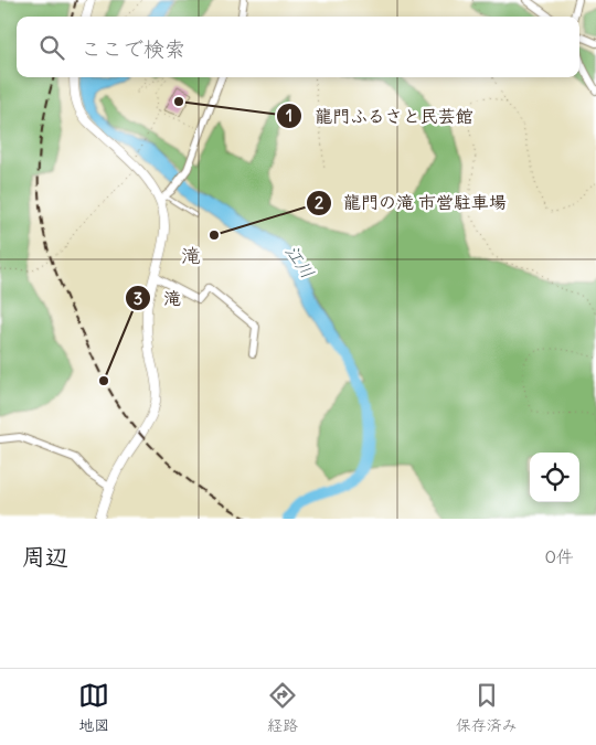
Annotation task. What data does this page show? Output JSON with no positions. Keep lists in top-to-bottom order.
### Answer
{
  "districts": ["滝"],
  "water": ["江川"],
  "places": ["龍門ふるさと民芸館", "龍門の滝 市営駐車場", "滝"],
  "page": {
    "search": "ここで検索",
    "heading": ["周辺", "0件"],
    "nav": ["地図", "経路", "保存済み"]
  }
}
